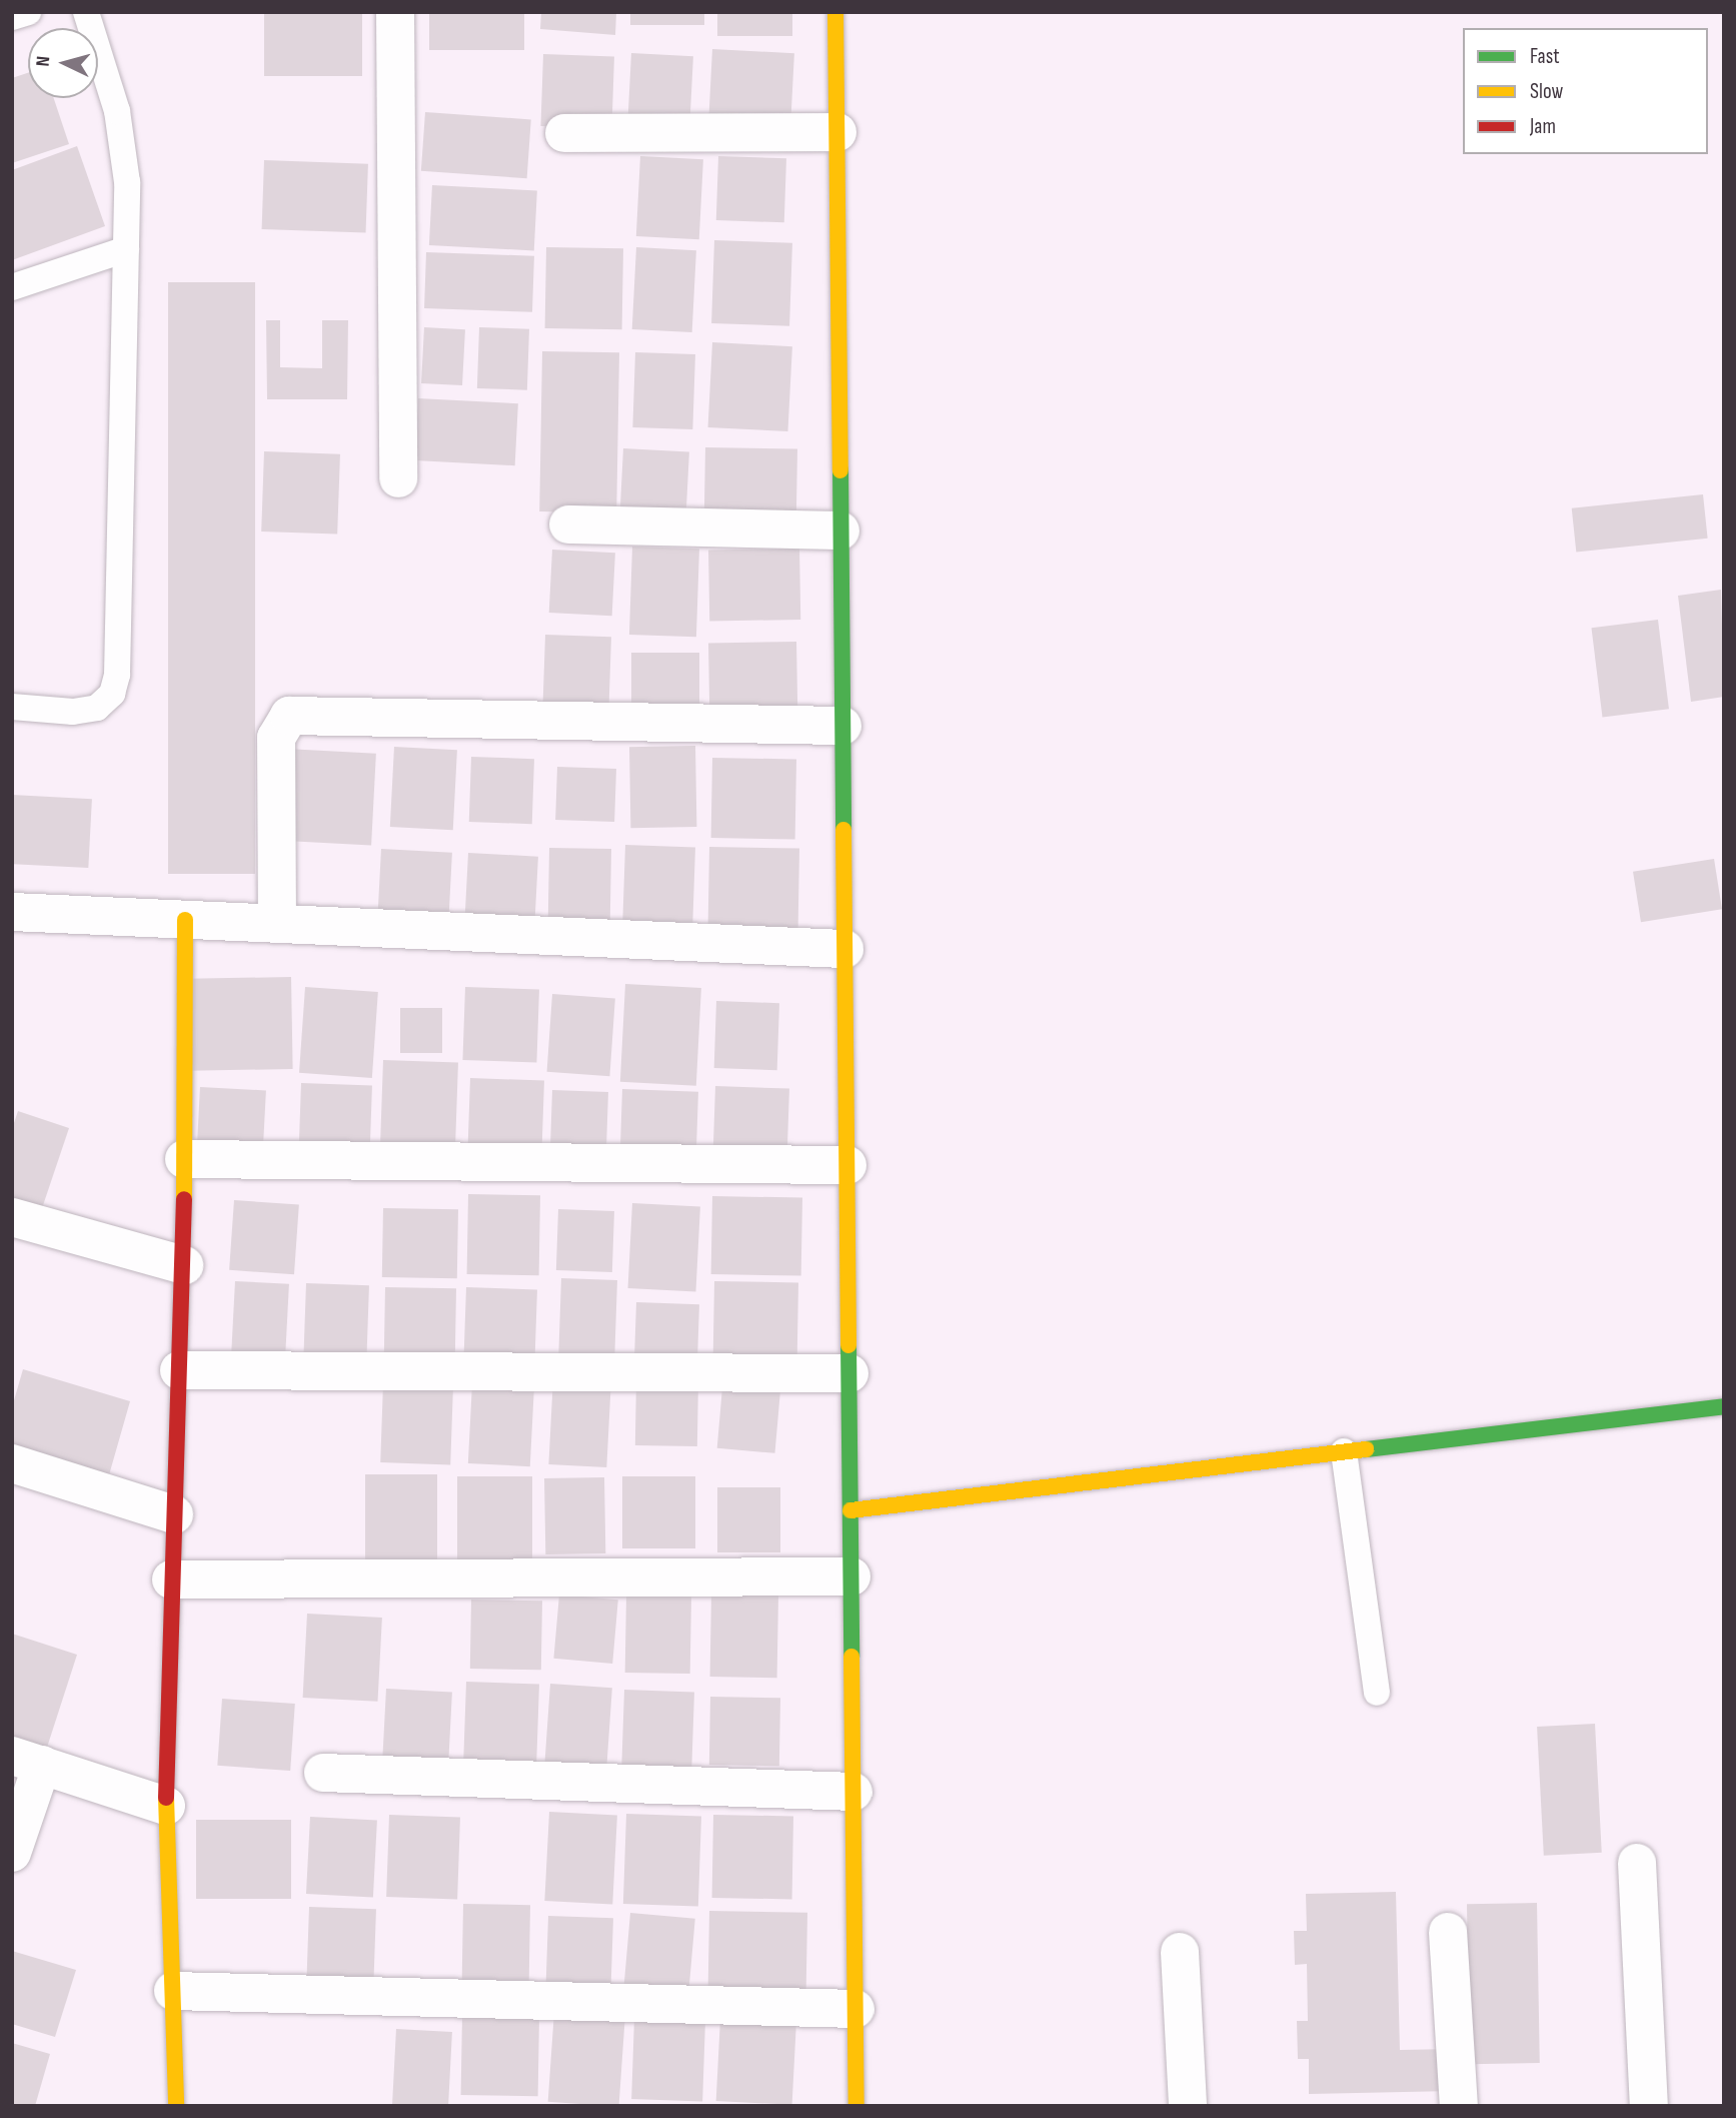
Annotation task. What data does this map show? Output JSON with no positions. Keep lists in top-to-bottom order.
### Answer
{
  "legend": ["Fast", "Slow", "Jam"],
  "north": "left"
}
